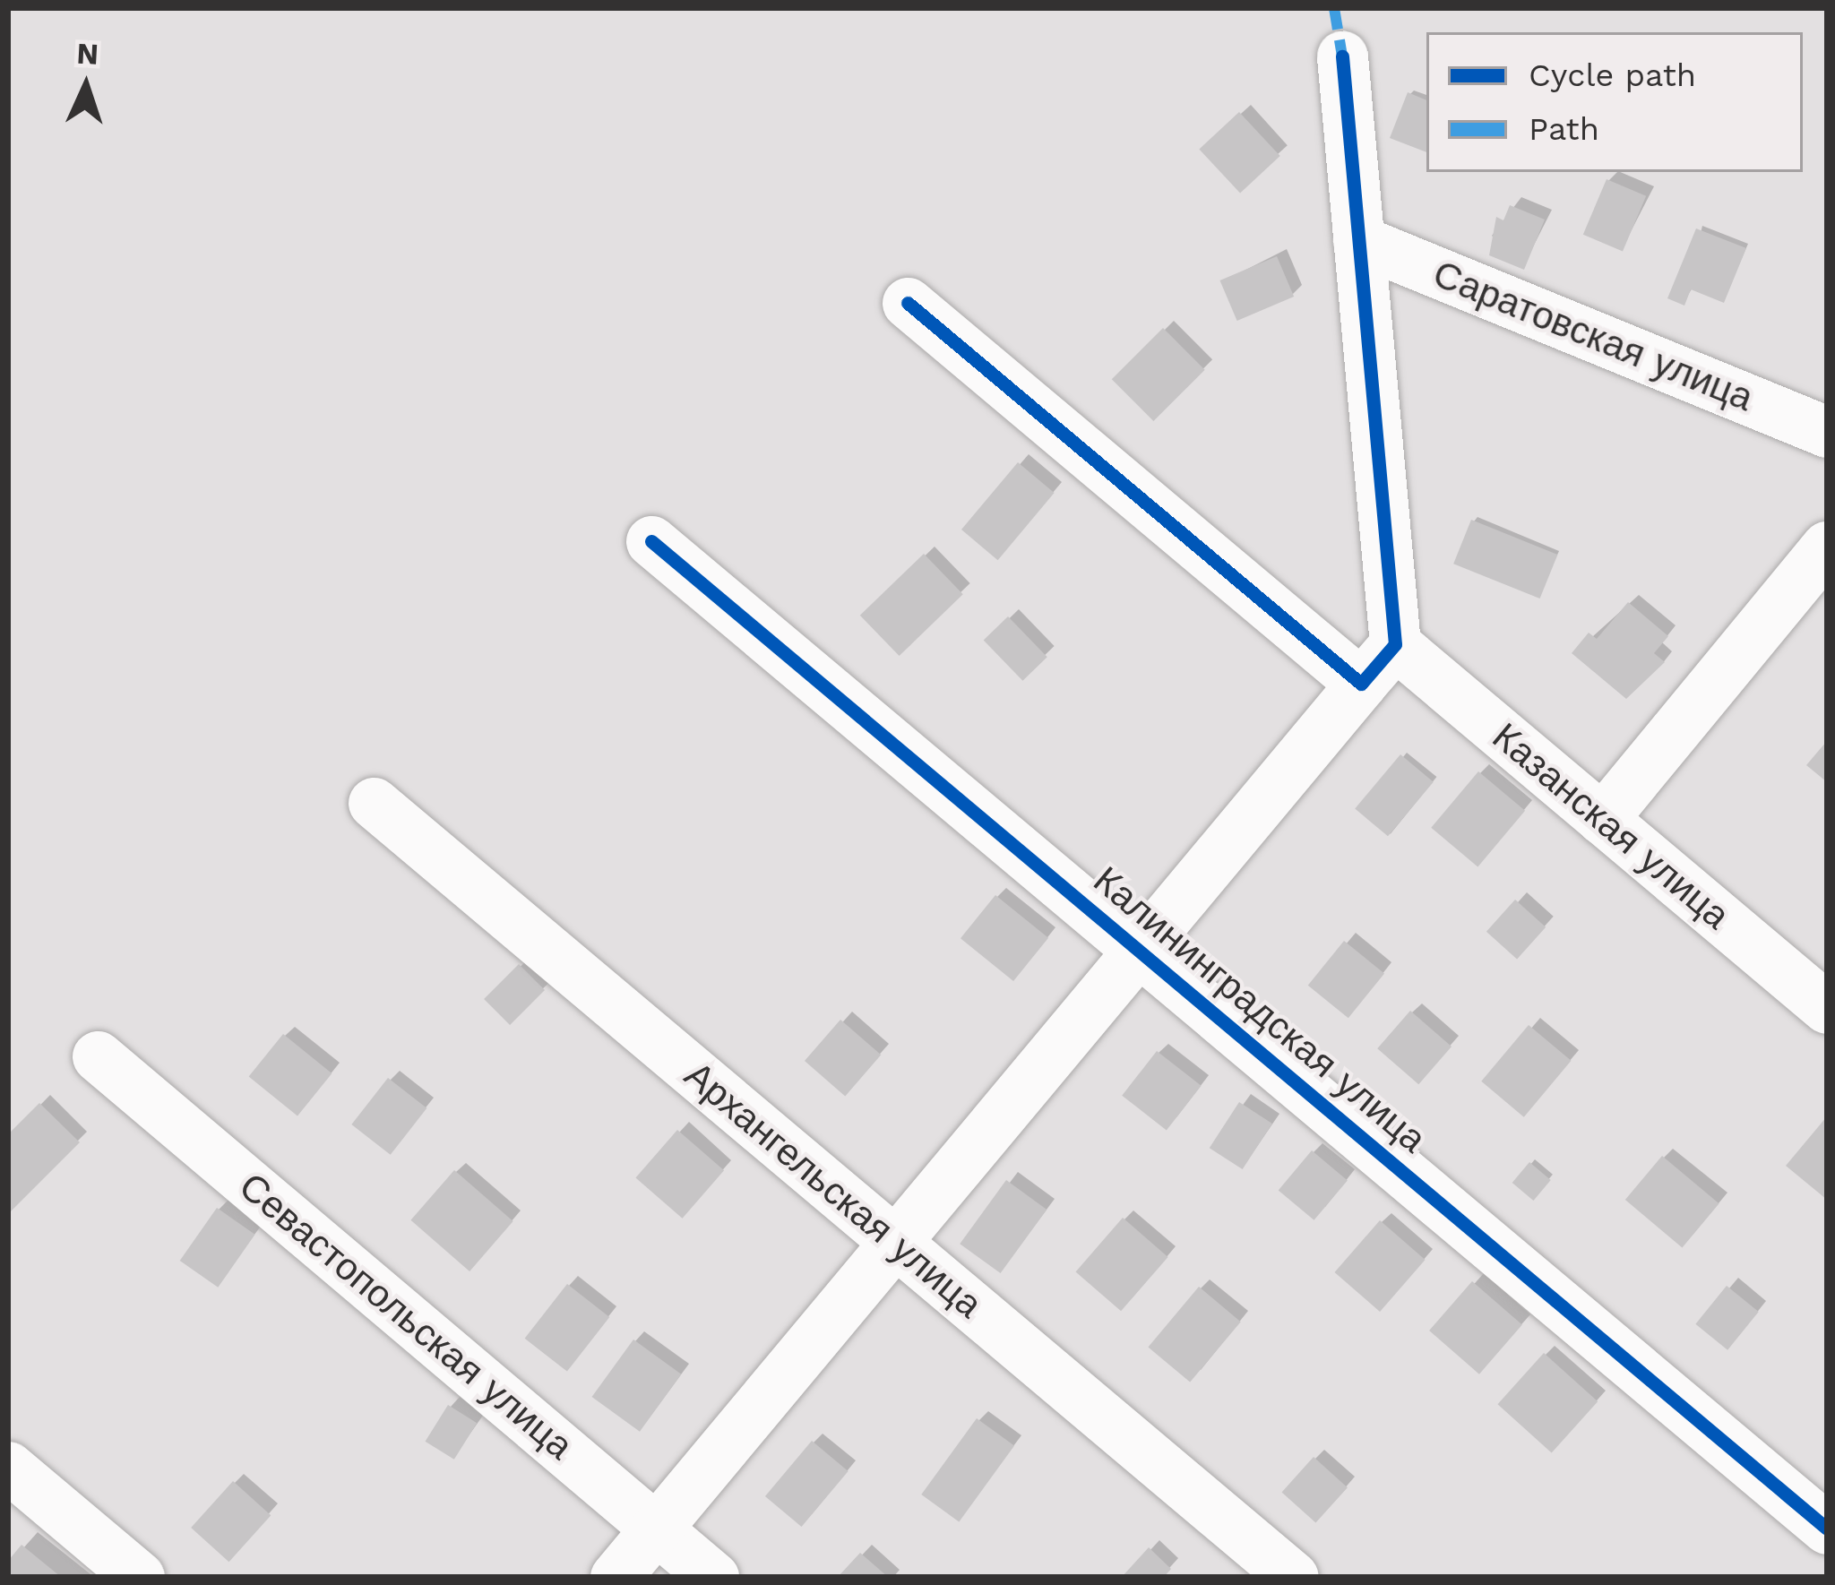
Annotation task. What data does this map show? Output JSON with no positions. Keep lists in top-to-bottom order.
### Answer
{
  "streets": {
    "street": [
      "Саратовская улица",
      "Казанская улица",
      "Калининградская улица",
      "Архангельская улица",
      "Севастопольская улица"
    ]
  },
  "legend": ["Cycle path", "Path"],
  "north": "top"
}
